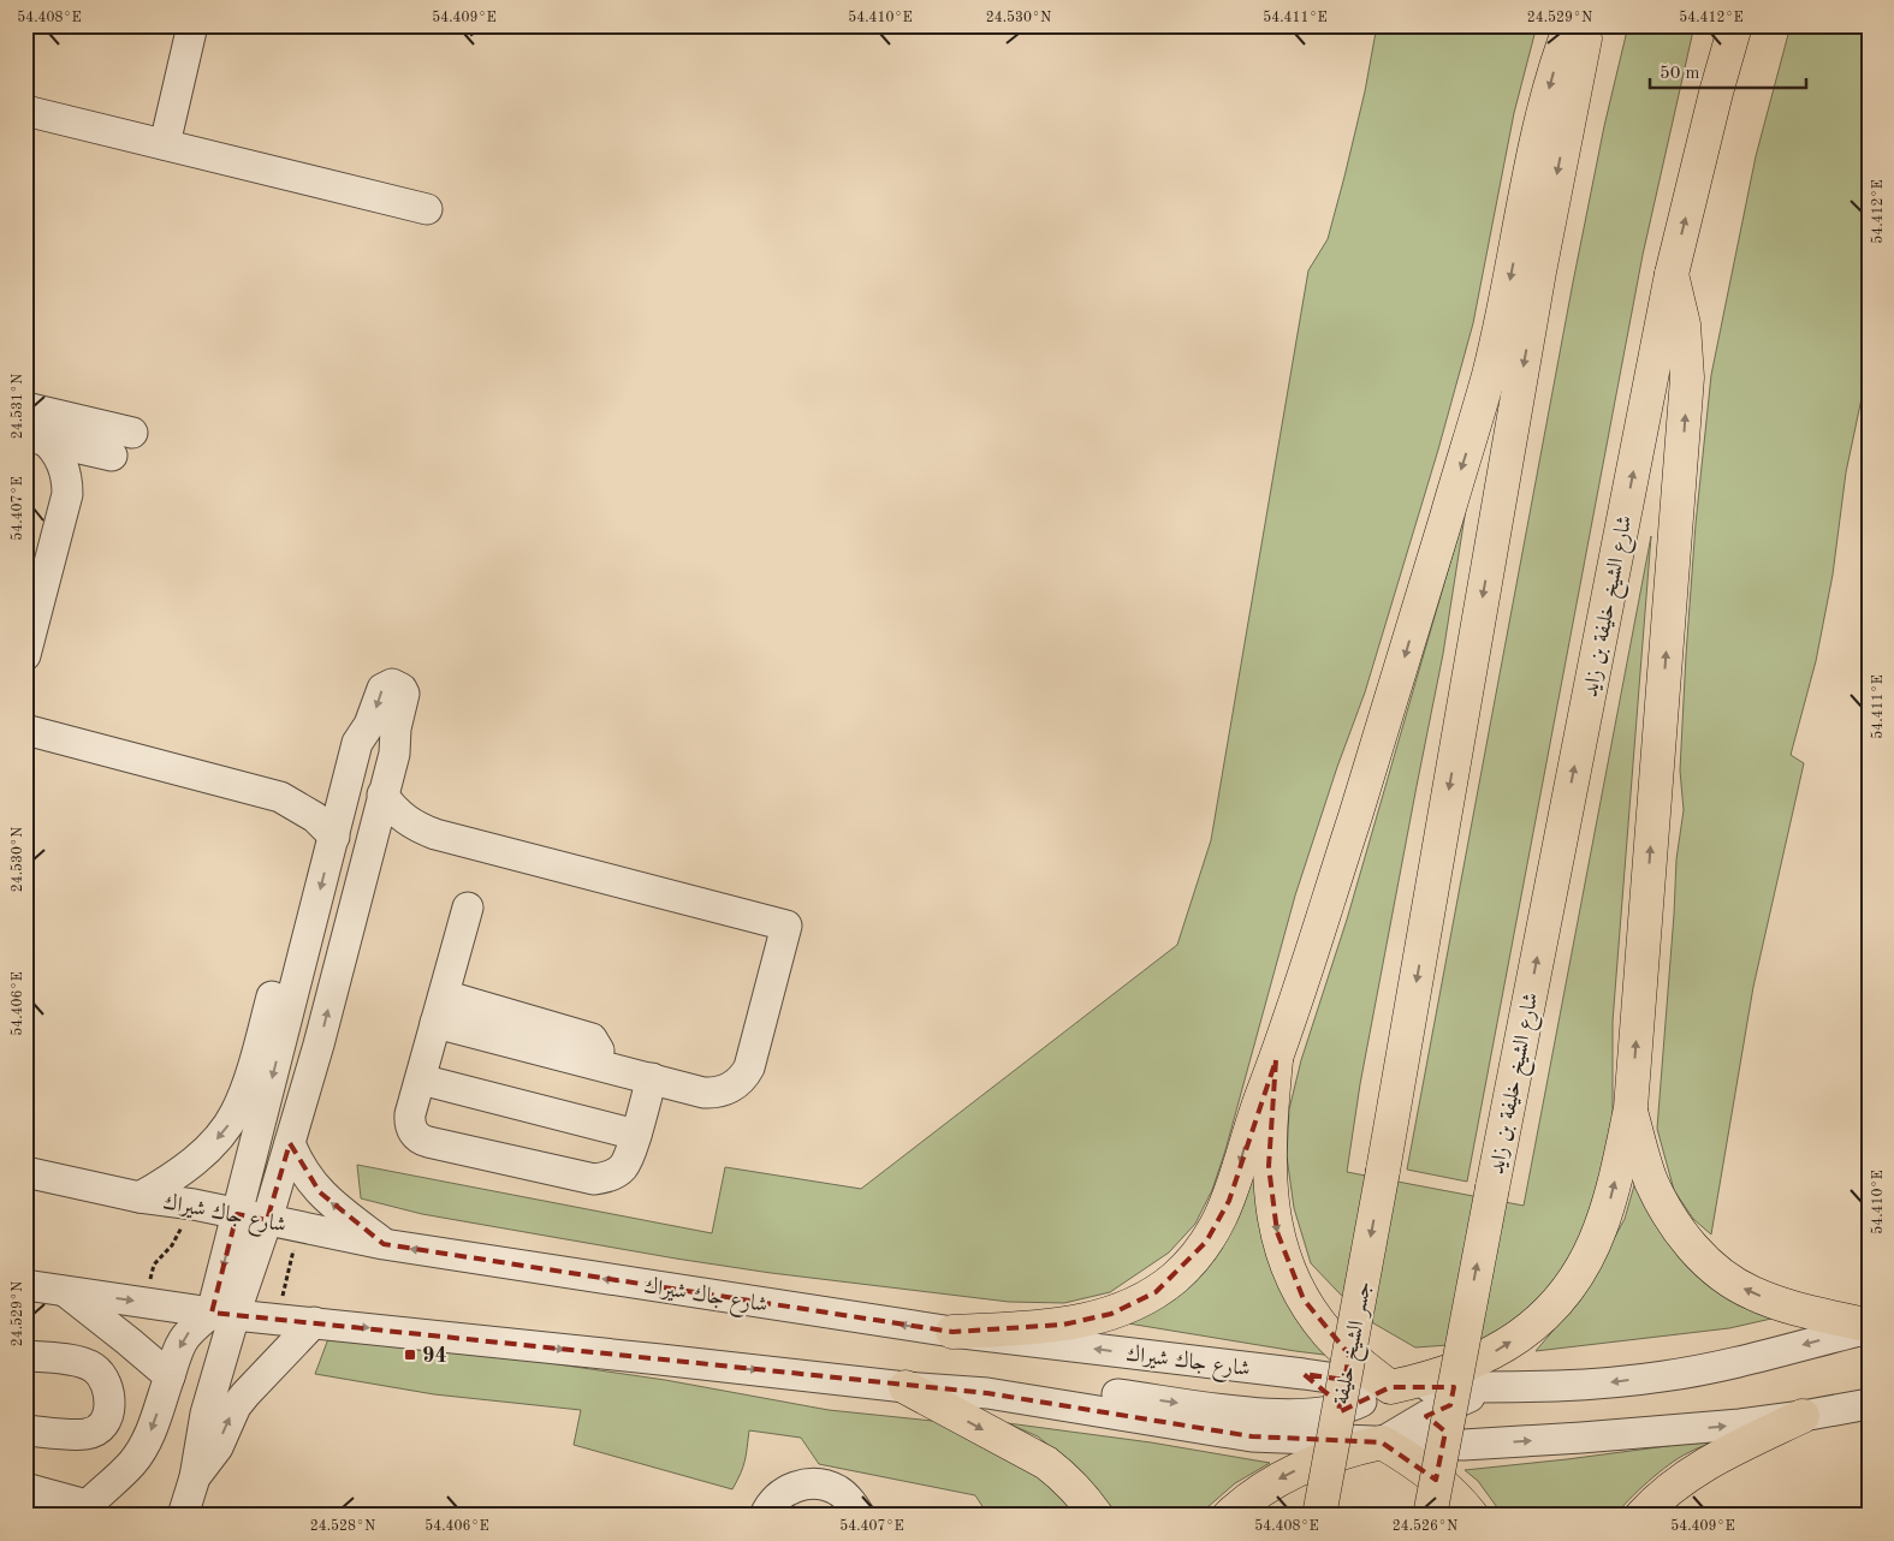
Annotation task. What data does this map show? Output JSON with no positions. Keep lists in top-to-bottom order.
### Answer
{
  "streets": {
    "highway": ["شارع الشيخ خليفة بن زايد", "جسر الشيخ خليفة"],
    "street": ["شارع جاك شيراك"]
  },
  "places": {
    "transit": ["94"]
  },
  "scale_bar": "50 m",
  "coordinates": [
    "54.408°E",
    "54.409°E",
    "54.410°E",
    "24.530°N",
    "54.411°E",
    "24.529°N",
    "54.412°E",
    "24.531°N",
    "54.407°E",
    "54.406°E",
    "24.528°N",
    "24.526°N"
  ]
}
